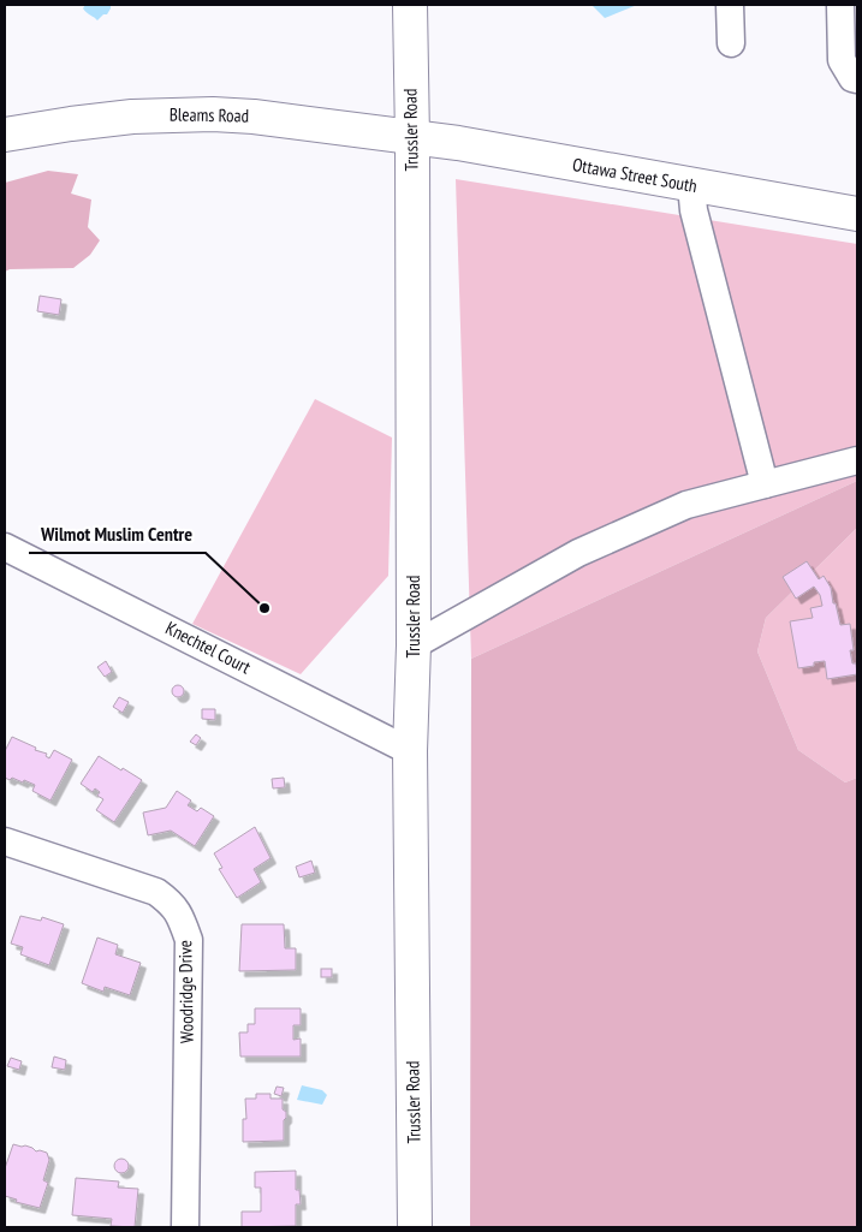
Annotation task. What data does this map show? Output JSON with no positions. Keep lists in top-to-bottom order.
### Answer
{
  "streets": {
    "main road": ["Bleams Road", "Trussler Road", "Ottawa Street South"],
    "street": ["Knechtel Court", "Woodridge Drive"]
  },
  "crossings": [
    ["Bleams Road", "Trussler Road"],
    ["Bleams Road", "Ottawa Street South"],
    ["Trussler Road", "Ottawa Street South"],
    ["Trussler Road", "Knechtel Court"]
  ],
  "places": ["Wilmot Muslim Centre"]
}
